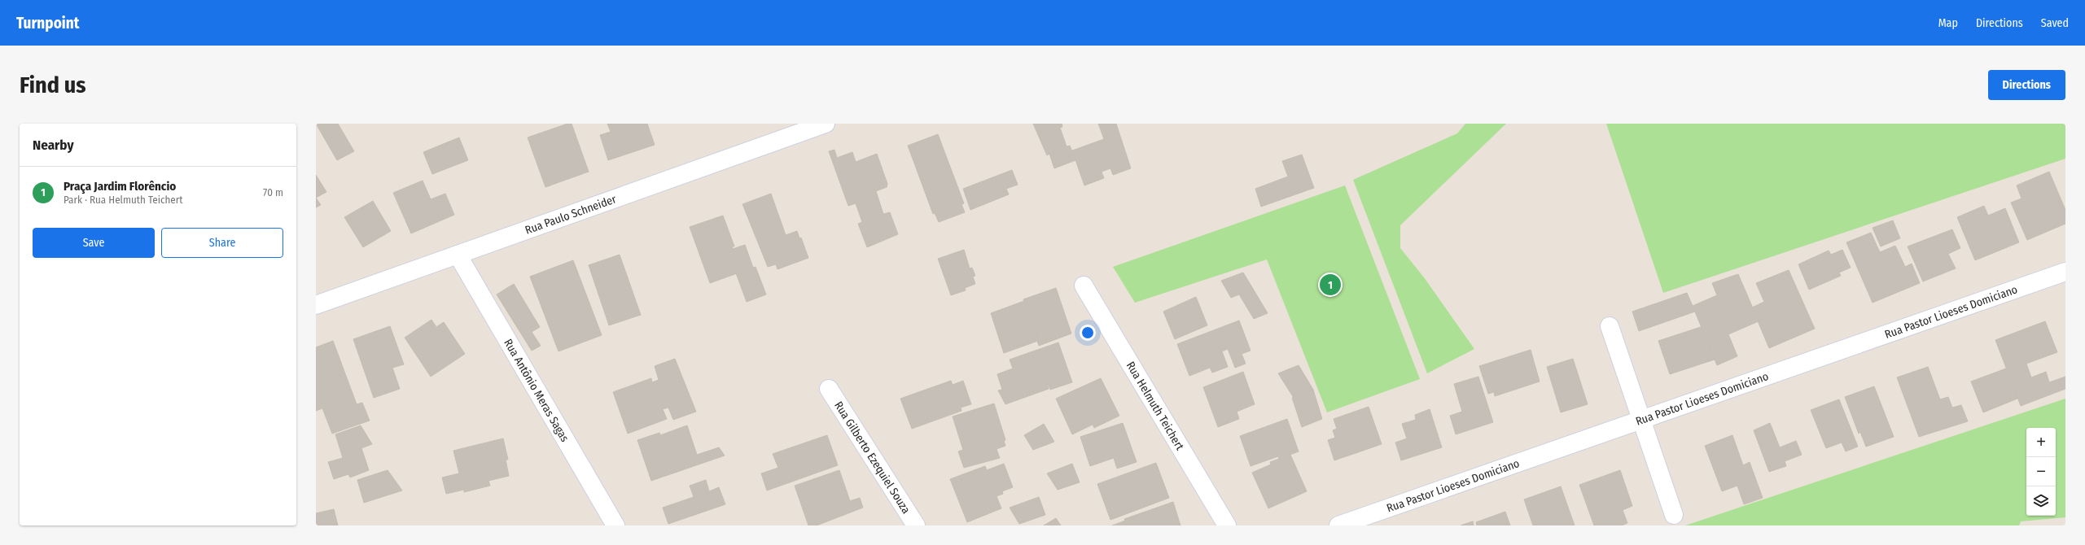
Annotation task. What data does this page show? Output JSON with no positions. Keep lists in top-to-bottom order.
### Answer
{
  "streets": {
    "street": [
      "Rua Paulo Schneider",
      "Rua Pastor Lioeses Domiciano",
      "Rua Antônio Meras Sagas",
      "Rua Helmuth Teichert",
      "Rua Gilberto Ezequiel Souza"
    ]
  },
  "crossings": [
    ["Rua Paulo Schneider", "Rua Antônio Meras Sagas"]
  ],
  "page": {
    "header": "Turnpoint",
    "nav": ["Map", "Directions", "Saved"],
    "buttons": [
      "Directions",
      ["Save", "Share"]
    ],
    "title": "Find us",
    "heading": "Nearby",
    "list": [
      {
        "mark": "1",
        "name": "Praça Jardim Florêncio",
        "note": "Park · Rua Helmuth Teichert",
        "value": "70 m"
      }
    ],
    "pins": "1",
    "map_buttons": ["+", "−"]
  }
}
